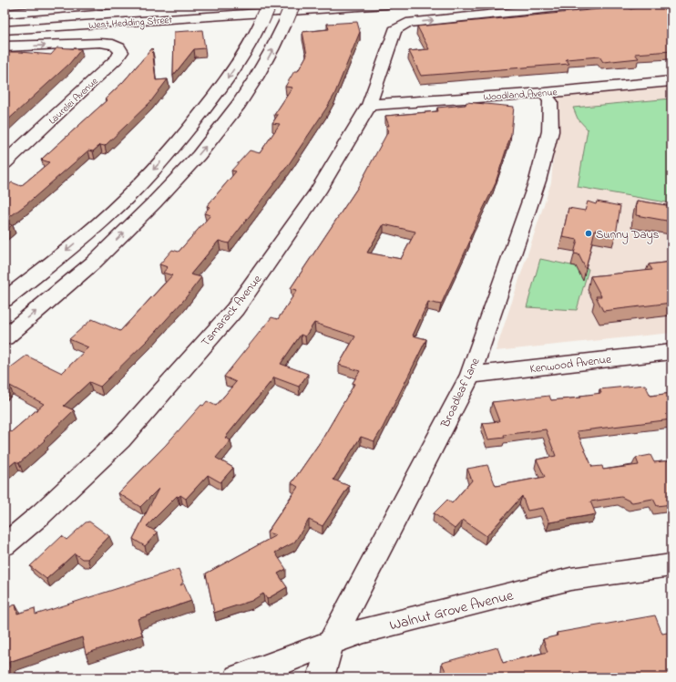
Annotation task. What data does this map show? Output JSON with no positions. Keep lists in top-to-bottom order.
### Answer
{
  "streets": {
    "main road": [
      "West Hedding Street",
      "Woodland Avenue",
      "Laurelei Avenue",
      "Tamarack Avenue",
      "Kenwood Avenue",
      "Broadleaf Lane",
      "Walnut Grove Avenue"
    ]
  },
  "crossings": [
    ["West Hedding Street", "Laurelei Avenue"],
    ["Woodland Avenue", "Tamarack Avenue"],
    ["Woodland Avenue", "Broadleaf Lane"],
    ["Kenwood Avenue", "Broadleaf Lane"],
    ["Broadleaf Lane", "Walnut Grove Avenue"]
  ],
  "places": ["Sunny Days"]
}
